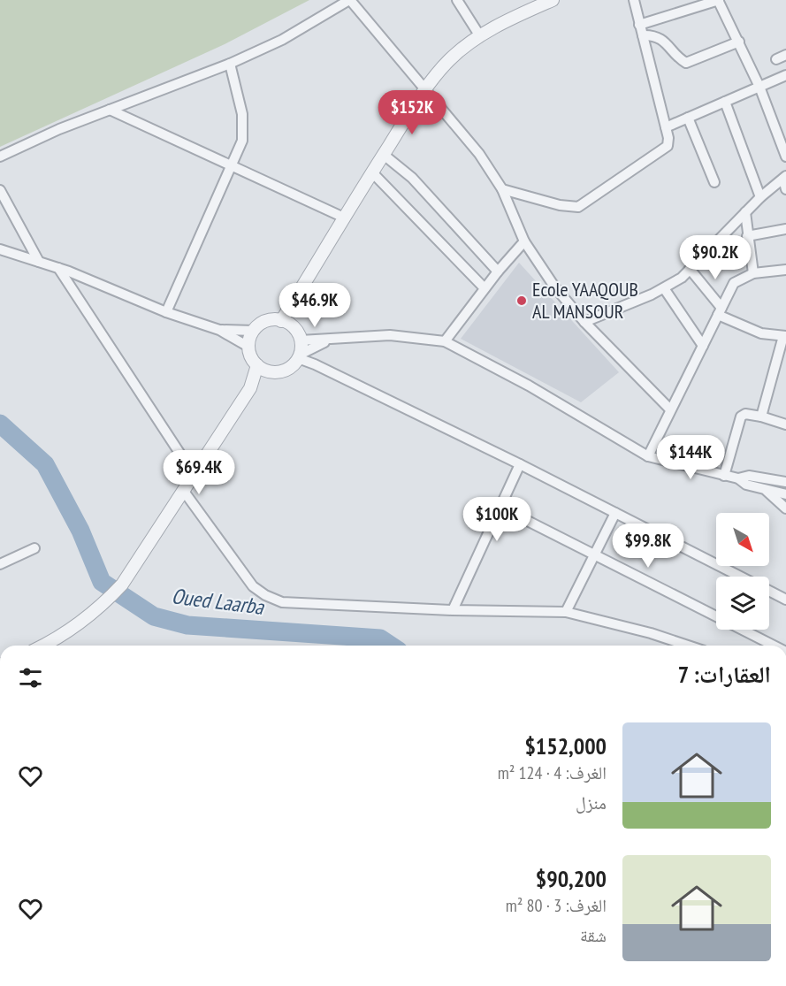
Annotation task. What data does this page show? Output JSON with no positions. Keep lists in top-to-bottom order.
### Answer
{
  "water": ["Oued Laarba"],
  "places": ["Ecole YAAQOUB AL MANSOUR"],
  "north": "bottom right",
  "page": {
    "price": [
      "$152K",
      "$90.2K",
      "$46.9K",
      "$144K",
      "$69.4K",
      "$100K",
      "$99.8K"
    ],
    "heading": "العقارات: 7",
    "list": [
      {
        "name": "$152,000",
        "note": "الغرف: 4 · 124 m² · منزل"
      },
      {
        "name": "$90,200",
        "note": "الغرف: 3 · 80 m² · شقة"
      }
    ]
  }
}
